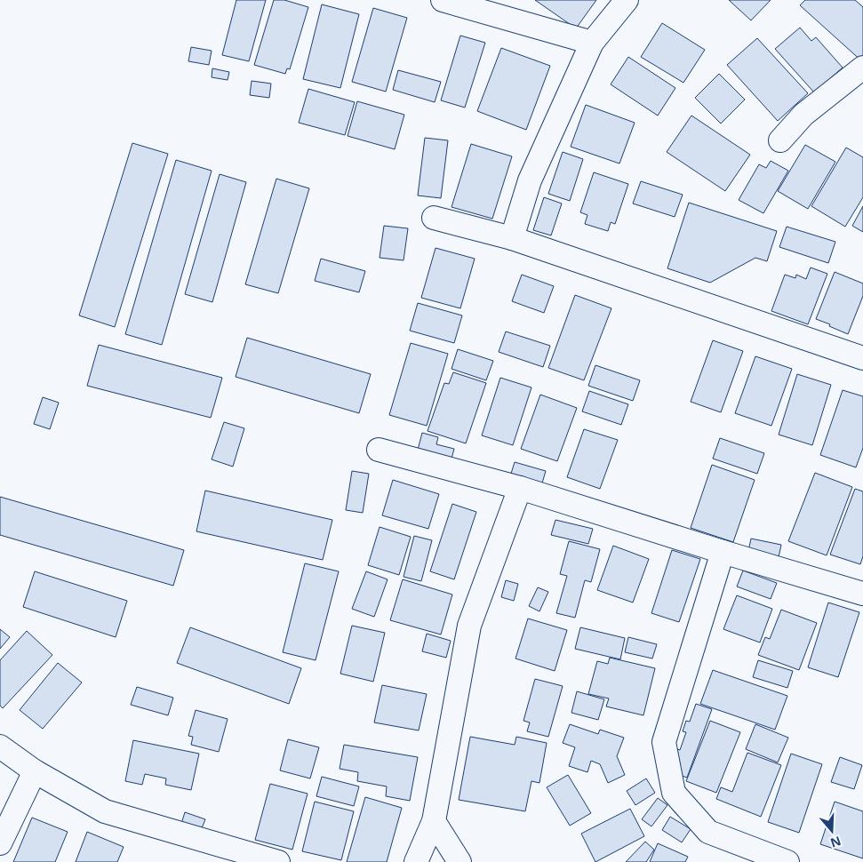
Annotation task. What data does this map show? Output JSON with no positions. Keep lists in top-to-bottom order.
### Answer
{
  "north": "bottom"
}
